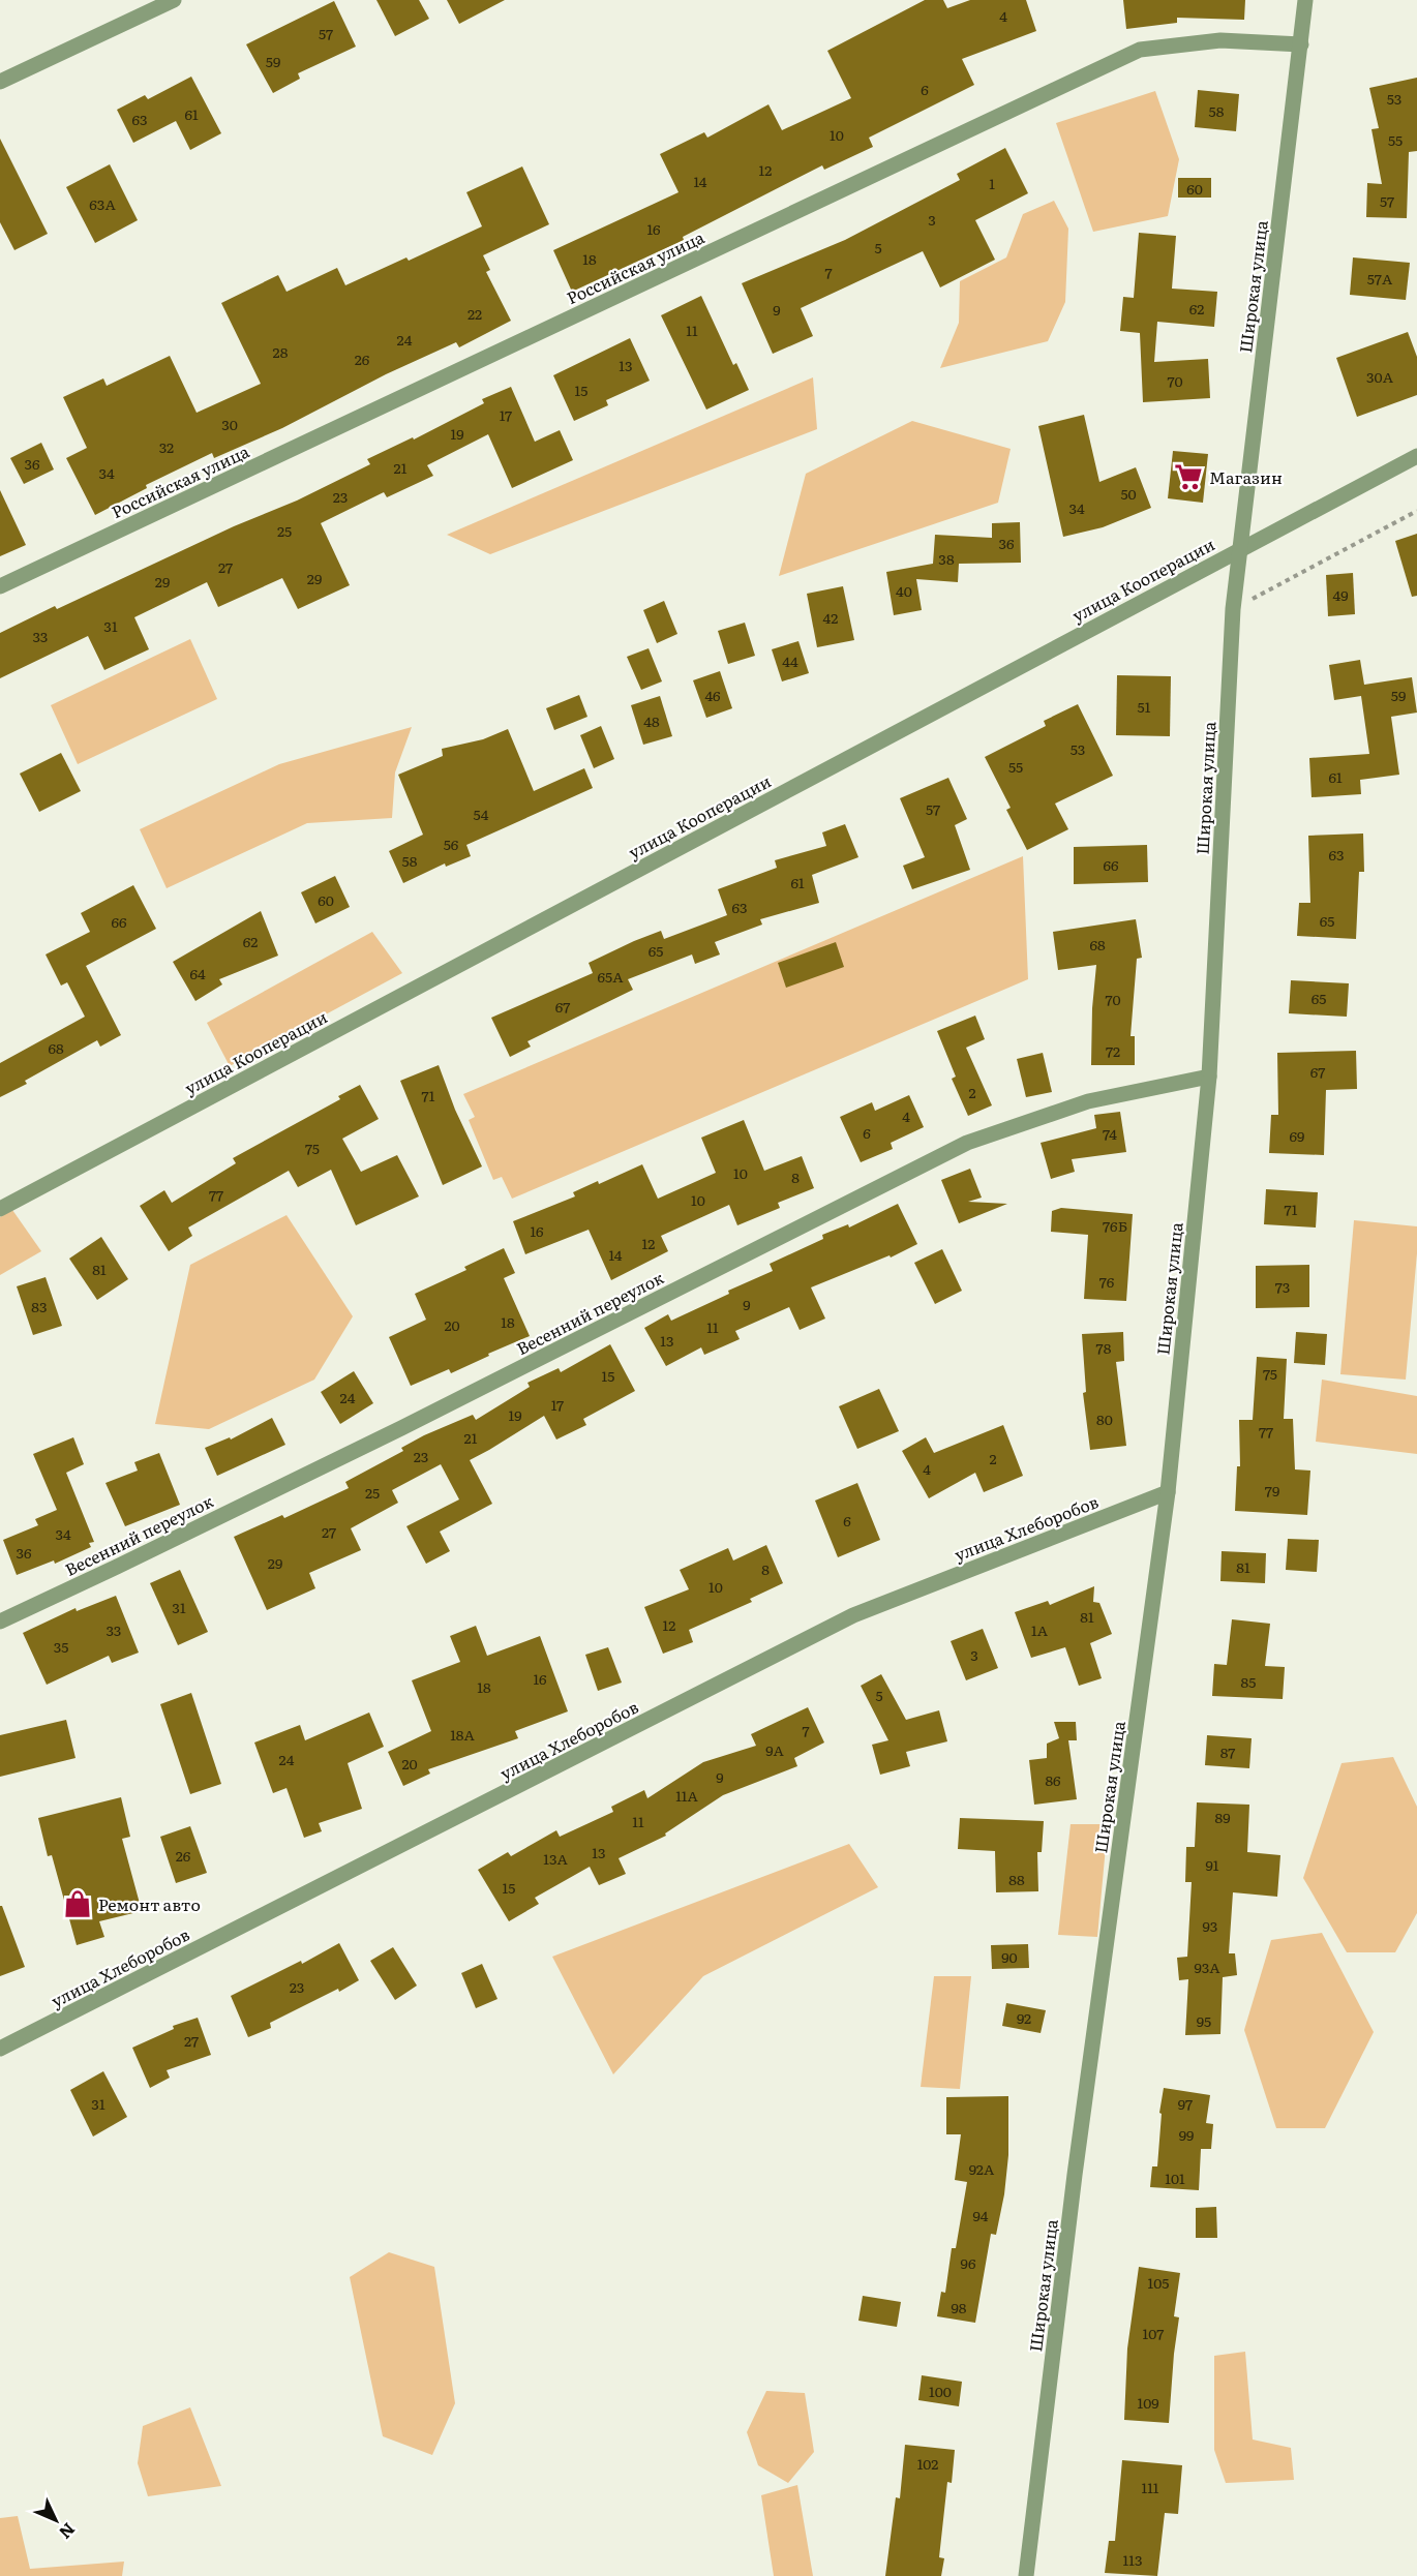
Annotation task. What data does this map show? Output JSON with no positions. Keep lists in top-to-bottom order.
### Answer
{
  "streets": {
    "street": [
      "Российская улица",
      "Широкая улица",
      "улица Кооперации",
      "Весенний переулок",
      "улица Хлеборобов"
    ]
  },
  "crossings": [
    ["Российская улица", "Широкая улица"],
    ["Широкая улица", "улица Кооперации"],
    ["Широкая улица", "Весенний переулок"],
    ["Широкая улица", "улица Хлеборобов"]
  ],
  "places": {
    "supermarket": ["Магазин"],
    "shop": ["Ремонт авто"]
  },
  "house_numbers": [
    "4",
    "57",
    "59",
    "6",
    "53",
    "58",
    "61",
    "63",
    "10",
    "55",
    "12",
    "14",
    "1",
    "60",
    "57",
    "63А",
    "3",
    "16",
    "5",
    "18",
    "7",
    "57А",
    "62",
    "9",
    "22",
    "11",
    "24",
    "28",
    "26",
    "13",
    "30А",
    "70",
    "15",
    "17",
    "30",
    "19",
    "32",
    "36",
    "21",
    "34",
    "50",
    "23",
    "34",
    "25",
    "36",
    "38",
    "27",
    "29",
    "29",
    "40",
    "49",
    "42",
    "31",
    "33",
    "44",
    "46",
    "59",
    "51",
    "48",
    "53",
    "55",
    "61",
    "57",
    "54",
    "56",
    "63",
    "58",
    "66",
    "61",
    "60",
    "63",
    "65",
    "66",
    "62",
    "68",
    "65",
    "64",
    "65А",
    "65",
    "70",
    "67",
    "68",
    "72",
    "67",
    "2",
    "71",
    "4",
    "6",
    "74",
    "69",
    "75",
    "10",
    "8",
    "77",
    "10",
    "71",
    "76Б",
    "16",
    "12",
    "14",
    "81",
    "76",
    "73",
    "9",
    "83",
    "18",
    "20",
    "11",
    "13",
    "78",
    "75",
    "15",
    "24",
    "17",
    "19",
    "80",
    "77",
    "21",
    "23",
    "2",
    "4",
    "79",
    "25",
    "6",
    "27",
    "34",
    "36",
    "29",
    "81",
    "8",
    "10",
    "31",
    "81",
    "12",
    "33",
    "1А",
    "35",
    "3",
    "16",
    "85",
    "18",
    "5",
    "7",
    "18А",
    "9А",
    "87",
    "24",
    "20",
    "9",
    "86",
    "11А",
    "89",
    "11",
    "13",
    "26",
    "13А",
    "91",
    "88",
    "15",
    "93",
    "90",
    "93А",
    "23",
    "92",
    "95",
    "27",
    "31",
    "97",
    "99",
    "92А",
    "101",
    "94",
    "96",
    "105",
    "98",
    "107",
    "100",
    "109",
    "102",
    "111",
    "113"
  ],
  "north": "bottom right"
}
